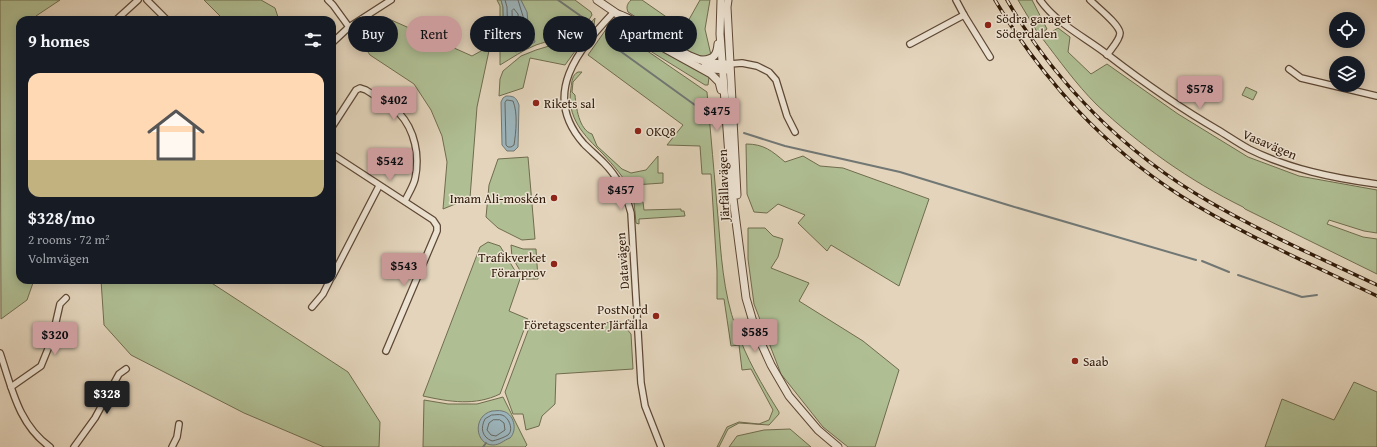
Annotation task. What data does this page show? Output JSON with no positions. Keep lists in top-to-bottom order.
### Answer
{
  "streets": {
    "street": ["Vasavägen", "Järfällavägen", "Datavägen"]
  },
  "places": [
    "Södra garaget Söderdalen",
    "Rikets sal",
    "OKQ8",
    "Imam Ali-moskén",
    "Trafikverket Förarprov",
    "PostNord Företagscenter Järfälla",
    "Saab"
  ],
  "page": {
    "chip": [
      "Buy",
      "Rent",
      "Filters",
      "New",
      "Apartment"
    ],
    "heading": "9 homes",
    "list": [
      {
        "name": "$328/mo",
        "note": "2 rooms · 72 m² · Volmvägen"
      }
    ],
    "price": [
      "$578",
      "$402",
      "$475",
      "$542",
      "$457",
      "$543",
      "$585",
      "$320",
      "$328"
    ]
  }
}
